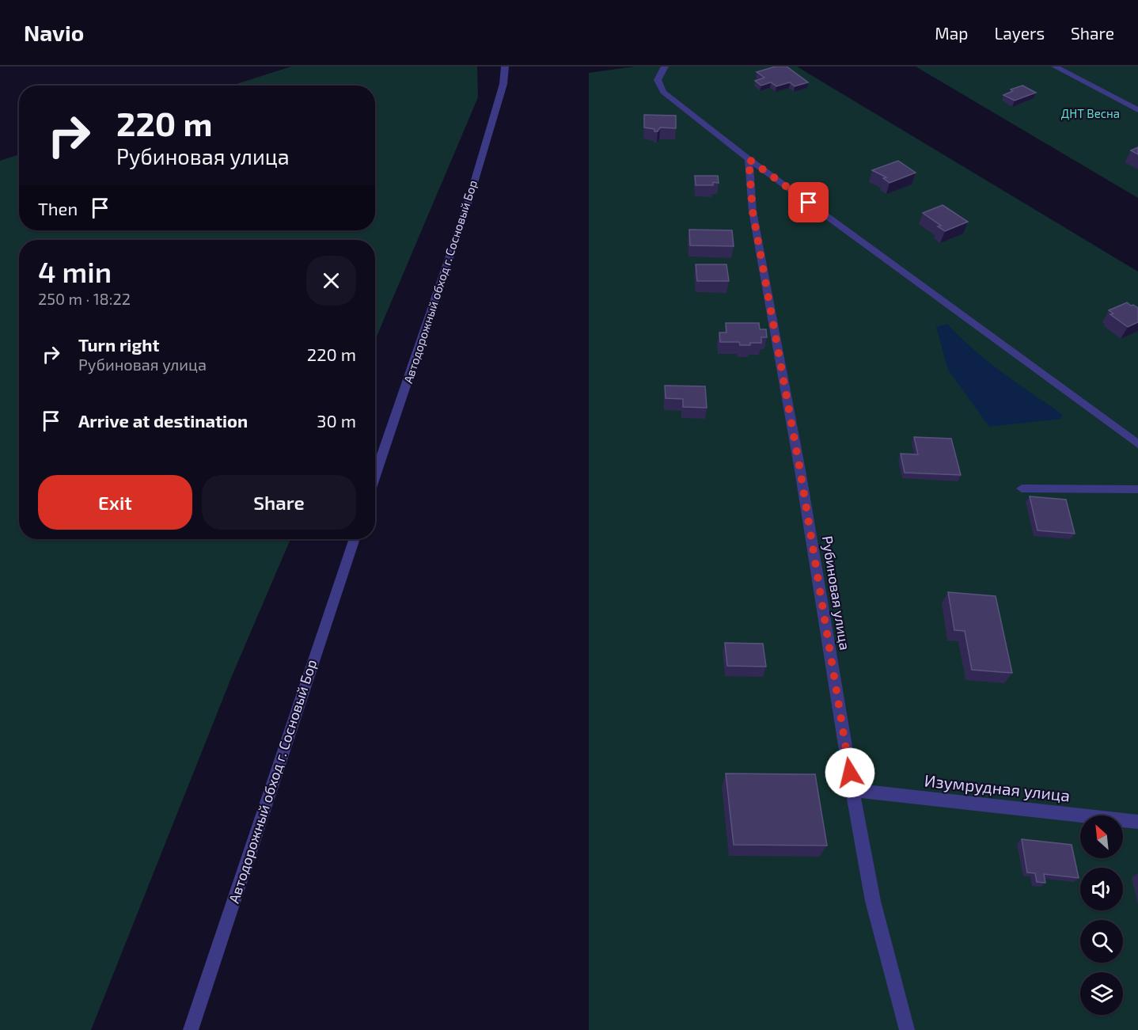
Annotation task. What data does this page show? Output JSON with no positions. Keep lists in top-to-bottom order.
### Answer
{
  "streets": {
    "street": ["Автодорожный обход г. Сосновый Бор", "Рубиновая улица", "Изумрудная улица"]
  },
  "crossings": [
    ["Рубиновая улица", "Изумрудная улица"]
  ],
  "parks": ["ДНТ Весна"],
  "north": "top left",
  "page": {
    "header": "Navio",
    "nav": ["Map", "Layers", "Share"],
    "turn": ["220 m", "Рубиновая улица"],
    "then": "Then",
    "heading": ["4 min", "250 m · 18:22"],
    "list": [
      {
        "name": "Turn right",
        "note": "Рубиновая улица",
        "value": "220 m"
      },
      {
        "name": "Arrive at destination",
        "value": "30 m"
      }
    ],
    "buttons": ["Exit", "Share"]
  }
}
